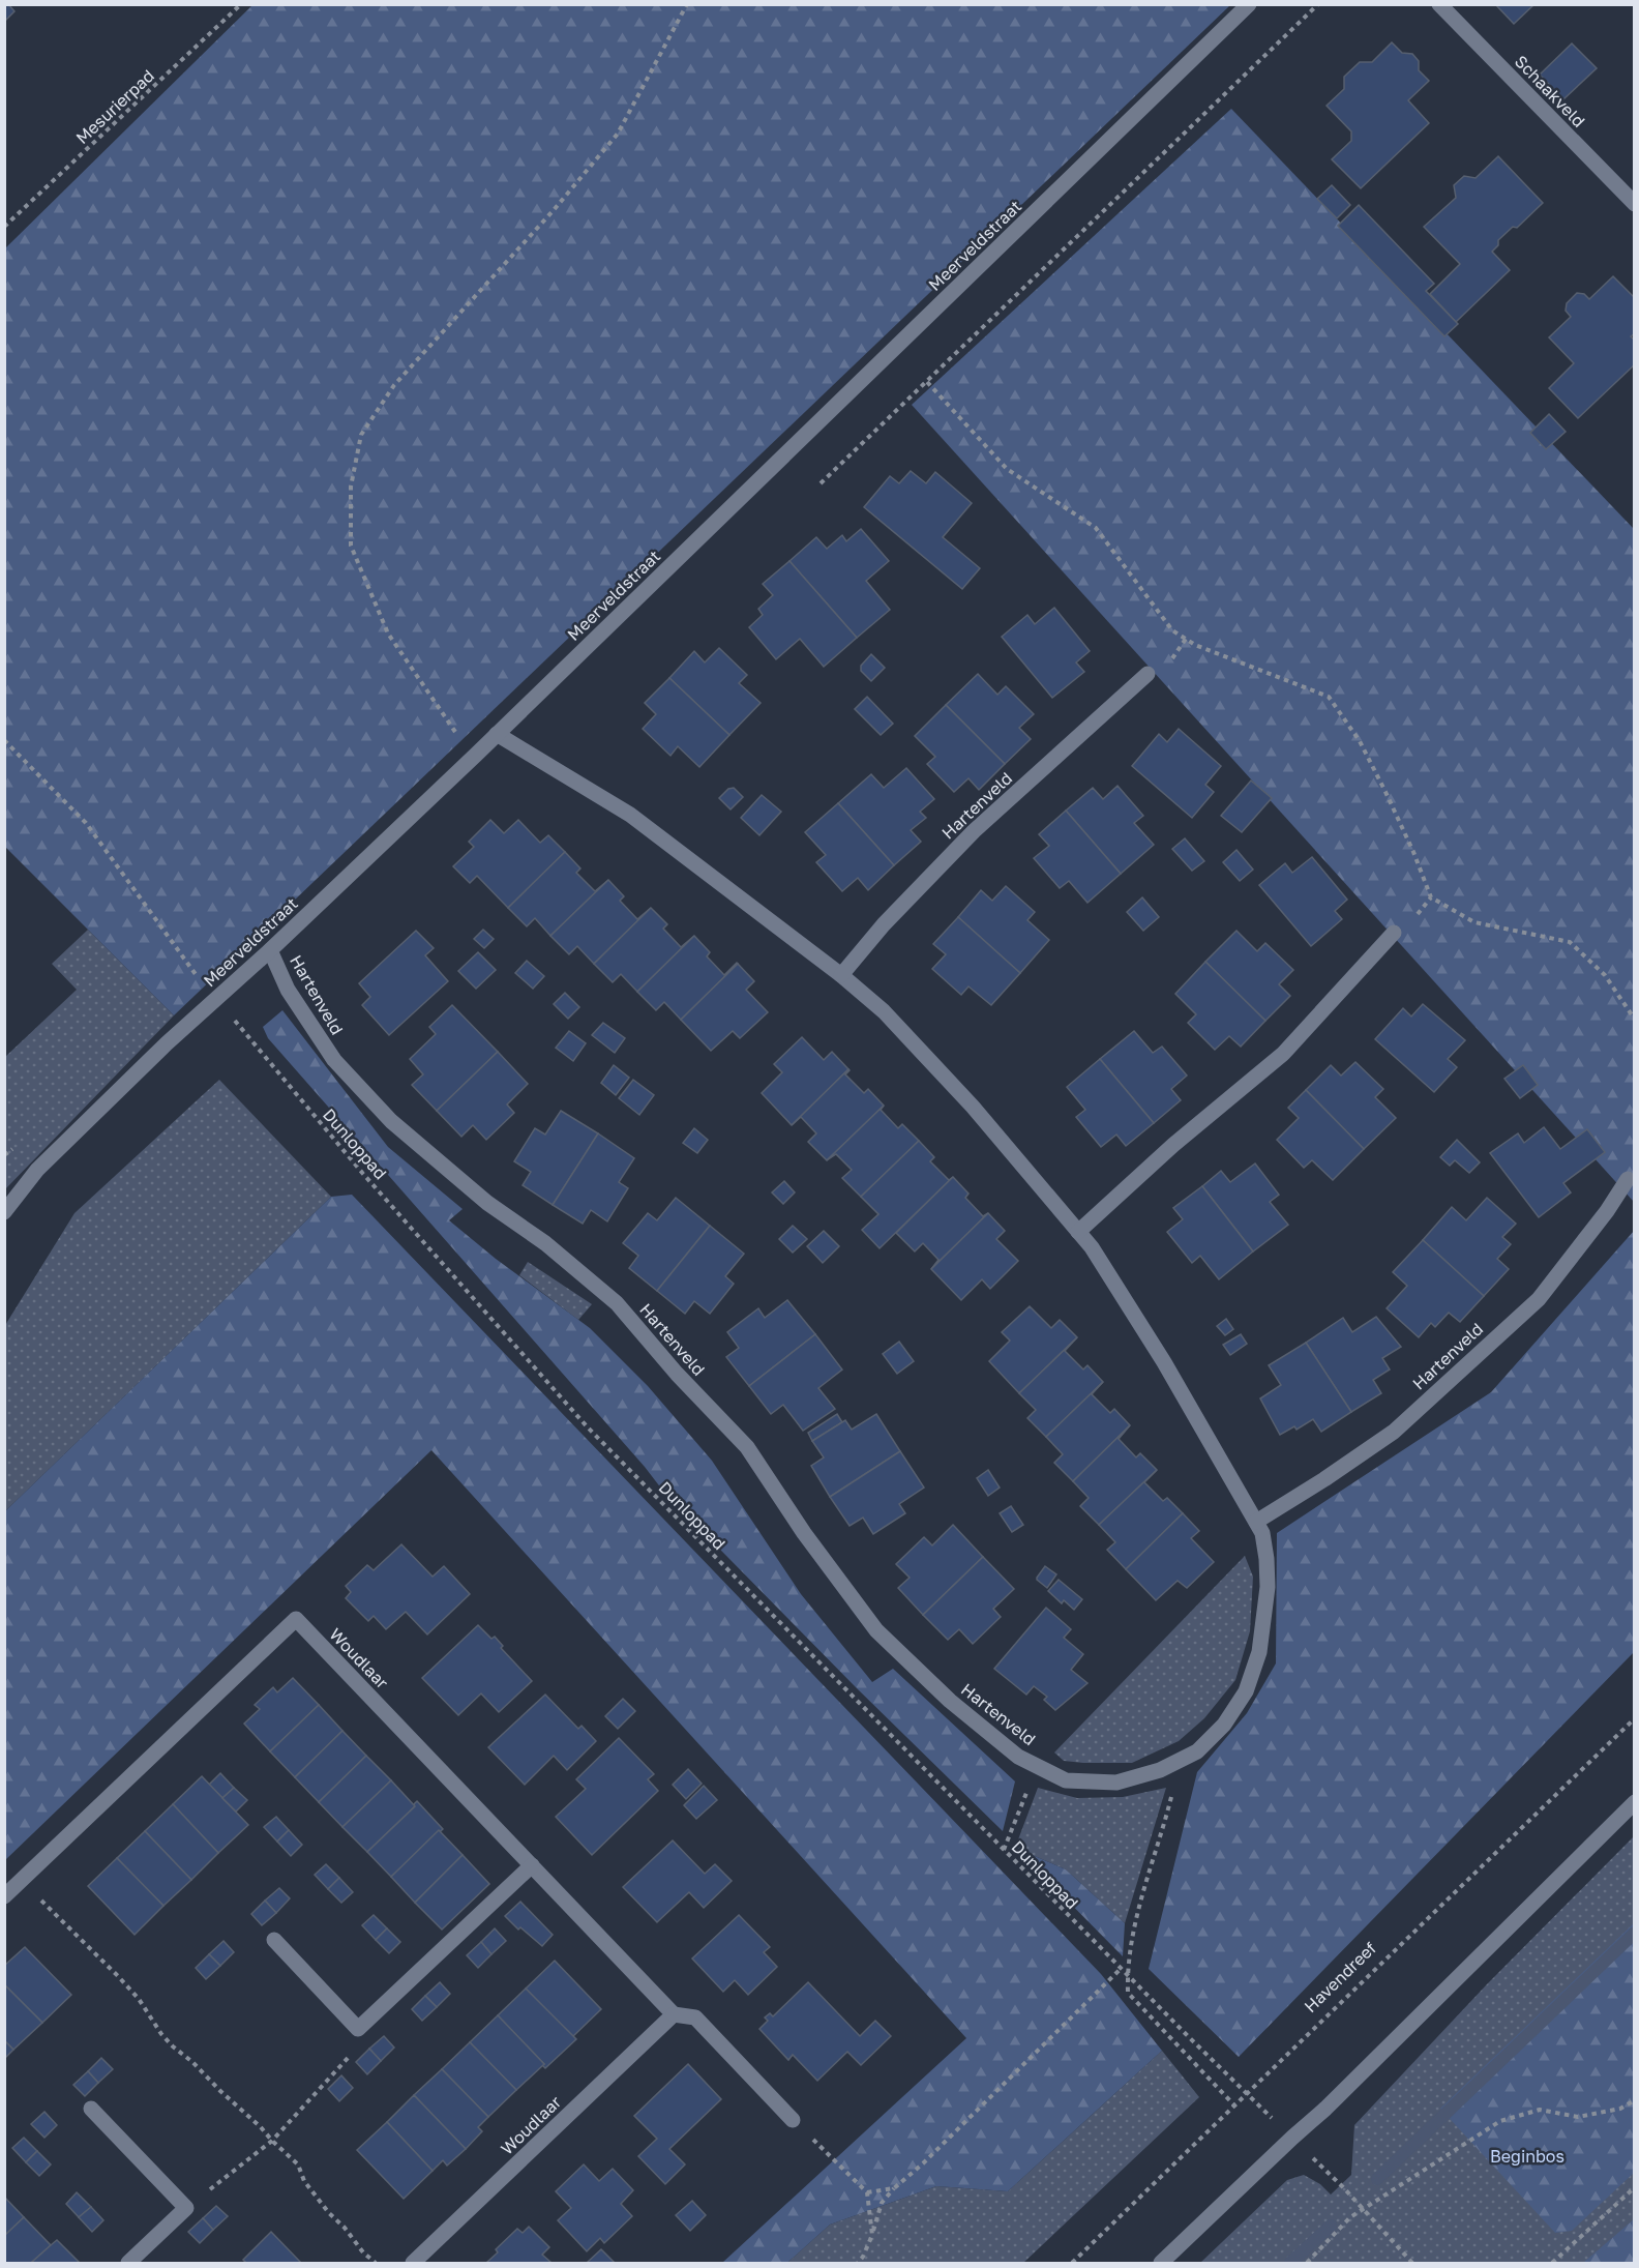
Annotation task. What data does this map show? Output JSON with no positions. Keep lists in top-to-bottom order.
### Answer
{
  "streets": {
    "street": [
      "Schaakveld",
      "Meerveldstraat",
      "Hartenveld",
      "Woudlaar"
    ],
    "path": ["Mesurierpad", "Dunloppad", "Havendreef"]
  },
  "crossings": [
    ["Meerveldstraat", "Hartenveld"],
    ["Meerveldstraat", "Dunloppad"],
    ["Hartenveld", "Dunloppad"],
    ["Dunloppad", "Havendreef"]
  ],
  "parks": ["Beginbos"]
}
